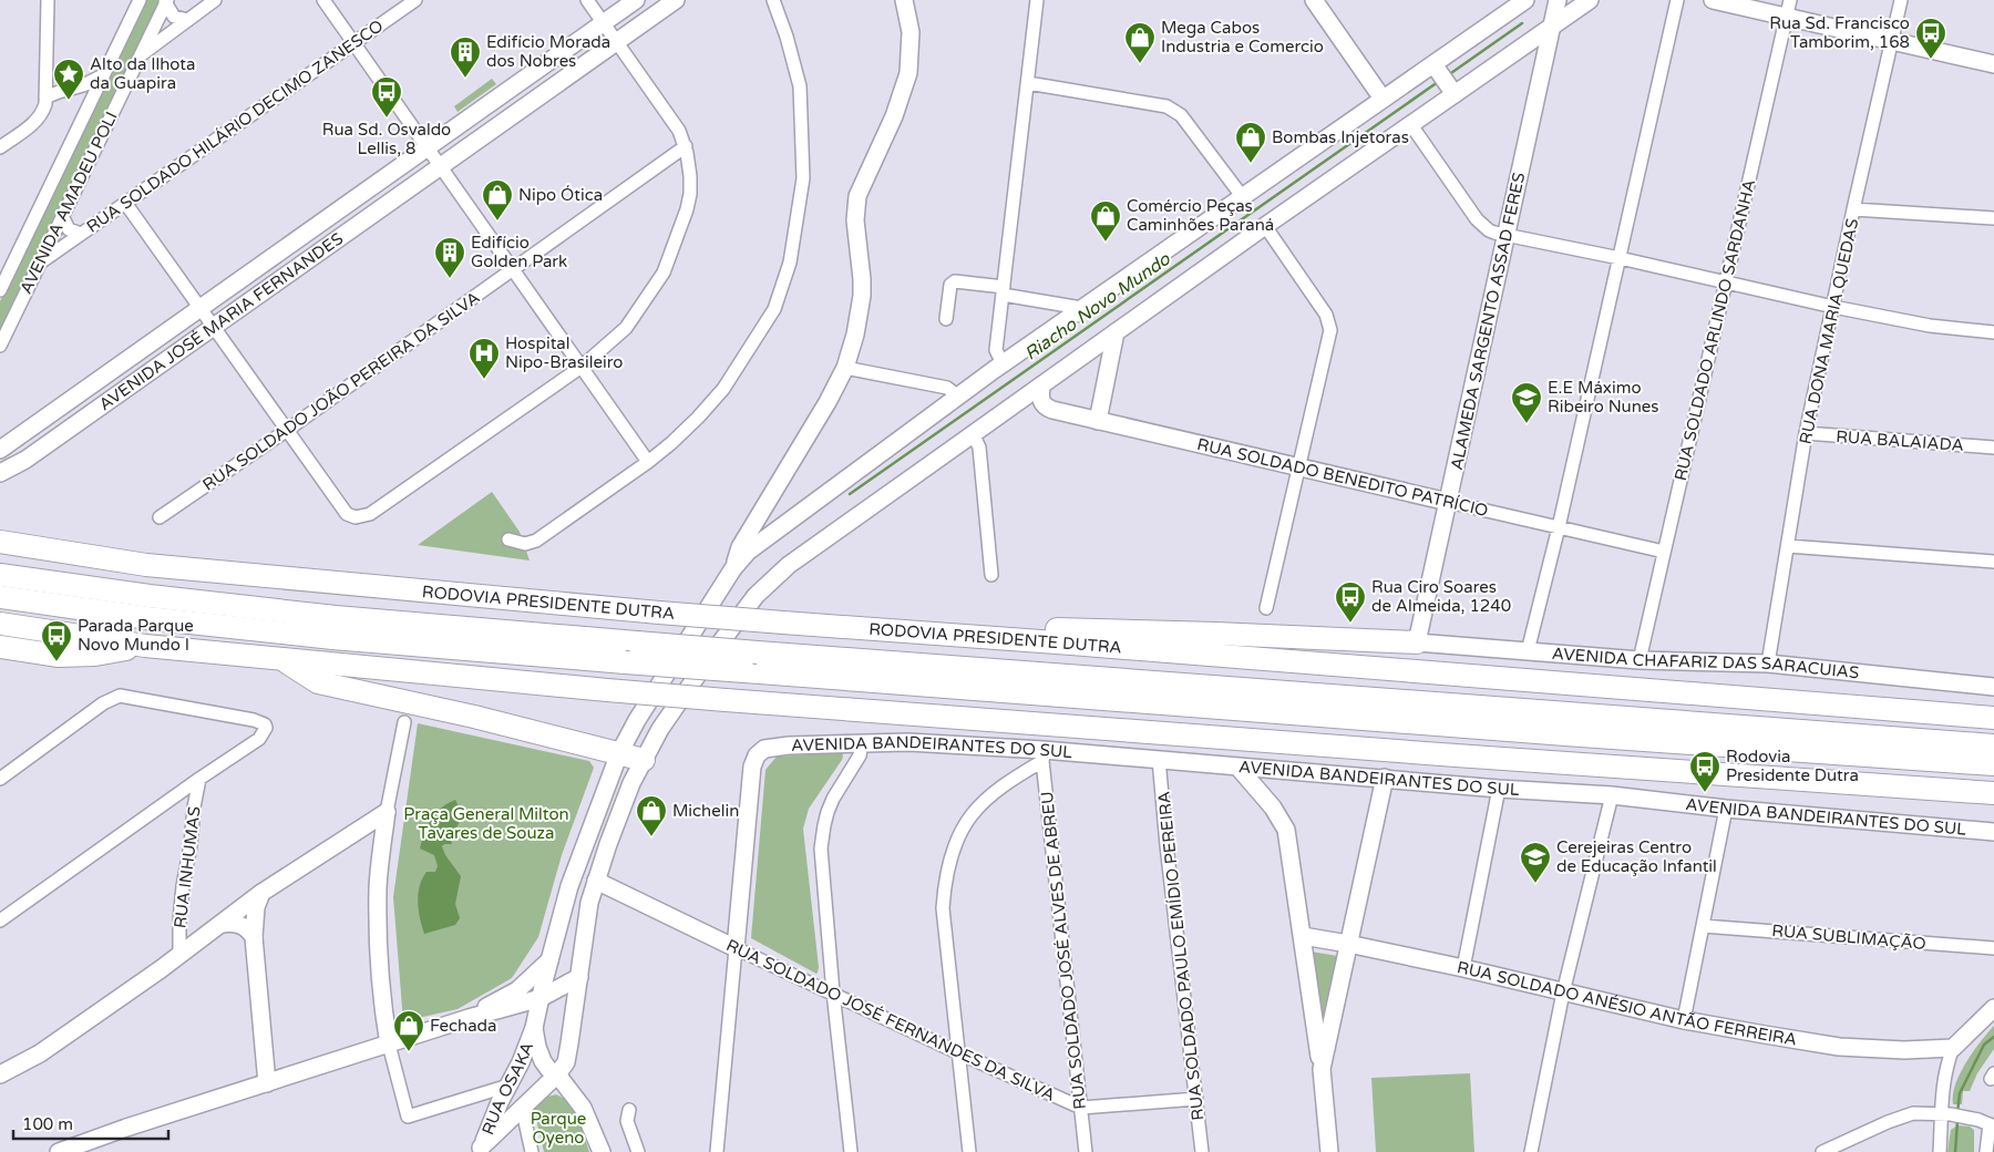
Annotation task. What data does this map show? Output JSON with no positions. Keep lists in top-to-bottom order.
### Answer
{
  "streets": {
    "highway": ["RODOVIA PRESIDENTE DUTRA"],
    "main road": [
      "AVENIDA JOSÉ MARIA FERNANDES",
      "ALAMEDA SARGENTO ASSAD FERES",
      "RUA SOLDADO BENEDITO PATRÍCIO",
      "AVENIDA CHAFARIZ DAS SARACUIAS",
      "AVENIDA BANDEIRANTES DO SUL",
      "RUA SOLDADO ANÉSIO ANTÃO FERREIRA",
      "RUA SOLDADO JOSÉ FERNANDES DA SILVA",
      "RUA OSAKA"
    ],
    "street": [
      "RUA SOLDADO HILÁRIO DECIMO ZANESCO",
      "AVENIDA AMADEU POLI",
      "RUA SOLDADO ARLINDO SARDANHA",
      "RUA DONA MARIA QUEDAS",
      "RUA SOLDADO JOÃO PEREIRA DA SILVA",
      "RUA BALAIADA",
      "RUA INHUMAS",
      "RUA SUBLIMAÇÃO",
      "RUA SOLDADO JOSÉ ALVES DE ABREU",
      "RUA SOLDADO PAULO EMÍDIO PEREIRA"
    ]
  },
  "crossings": [
    ["RUA SOLDADO HILÁRIO DECIMO ZANESCO", "AVENIDA AMADEU POLI"],
    ["ALAMEDA SARGENTO ASSAD FERES", "RUA SOLDADO BENEDITO PATRÍCIO"],
    ["ALAMEDA SARGENTO ASSAD FERES", "AVENIDA CHAFARIZ DAS SARACUIAS"],
    ["RUA SOLDADO ARLINDO SARDANHA", "RUA SOLDADO BENEDITO PATRÍCIO"],
    ["RUA SOLDADO ARLINDO SARDANHA", "AVENIDA CHAFARIZ DAS SARACUIAS"],
    ["RUA DONA MARIA QUEDAS", "RUA BALAIADA"],
    ["RUA DONA MARIA QUEDAS", "AVENIDA CHAFARIZ DAS SARACUIAS"],
    ["AVENIDA BANDEIRANTES DO SUL", "RUA SOLDADO JOSÉ ALVES DE ABREU"],
    ["AVENIDA BANDEIRANTES DO SUL", "RUA SOLDADO PAULO EMÍDIO PEREIRA"],
    ["AVENIDA BANDEIRANTES DO SUL", "RUA SOLDADO JOSÉ FERNANDES DA SILVA"],
    ["RUA SOLDADO JOSÉ ALVES DE ABREU", "RUA SOLDADO JOSÉ FERNANDES DA SILVA"],
    ["RUA SOLDADO PAULO EMÍDIO PEREIRA", "RUA SOLDADO JOSÉ FERNANDES DA SILVA"]
  ],
  "water": ["Riacho Novo Mundo"],
  "parks": ["Praça General Milton Tavares de Souza", "Parque Oyeno"],
  "places": {
    "bus stop": [
      "Rua Sd. Francisco Tamborim, 168",
      "Rua Sd. Osvaldo Lellis, 8",
      "Rua Ciro Soares de Almeida, 1240",
      "Parada Parque Novo Mundo I",
      "Rodovia Presidente Dutra"
    ],
    "shop": [
      "Mega Cabos Industria e Comercio",
      "Bombas Injetoras",
      "Nipo Ótica",
      "Comércio Peças Caminhões Paraná",
      "Michelin",
      "Fechada"
    ],
    "building": ["Edifício Morada dos Nobres", "Edifício Golden Park"],
    "place": ["Alto da Ilhota da Guapira"],
    "hospital": ["Hospital Nipo-Brasileiro"],
    "school or university": ["E.E Máximo Ribeiro Nunes", "Cerejeiras Centro de Educação Infantil"]
  },
  "scale_bar": "100 m"
}
